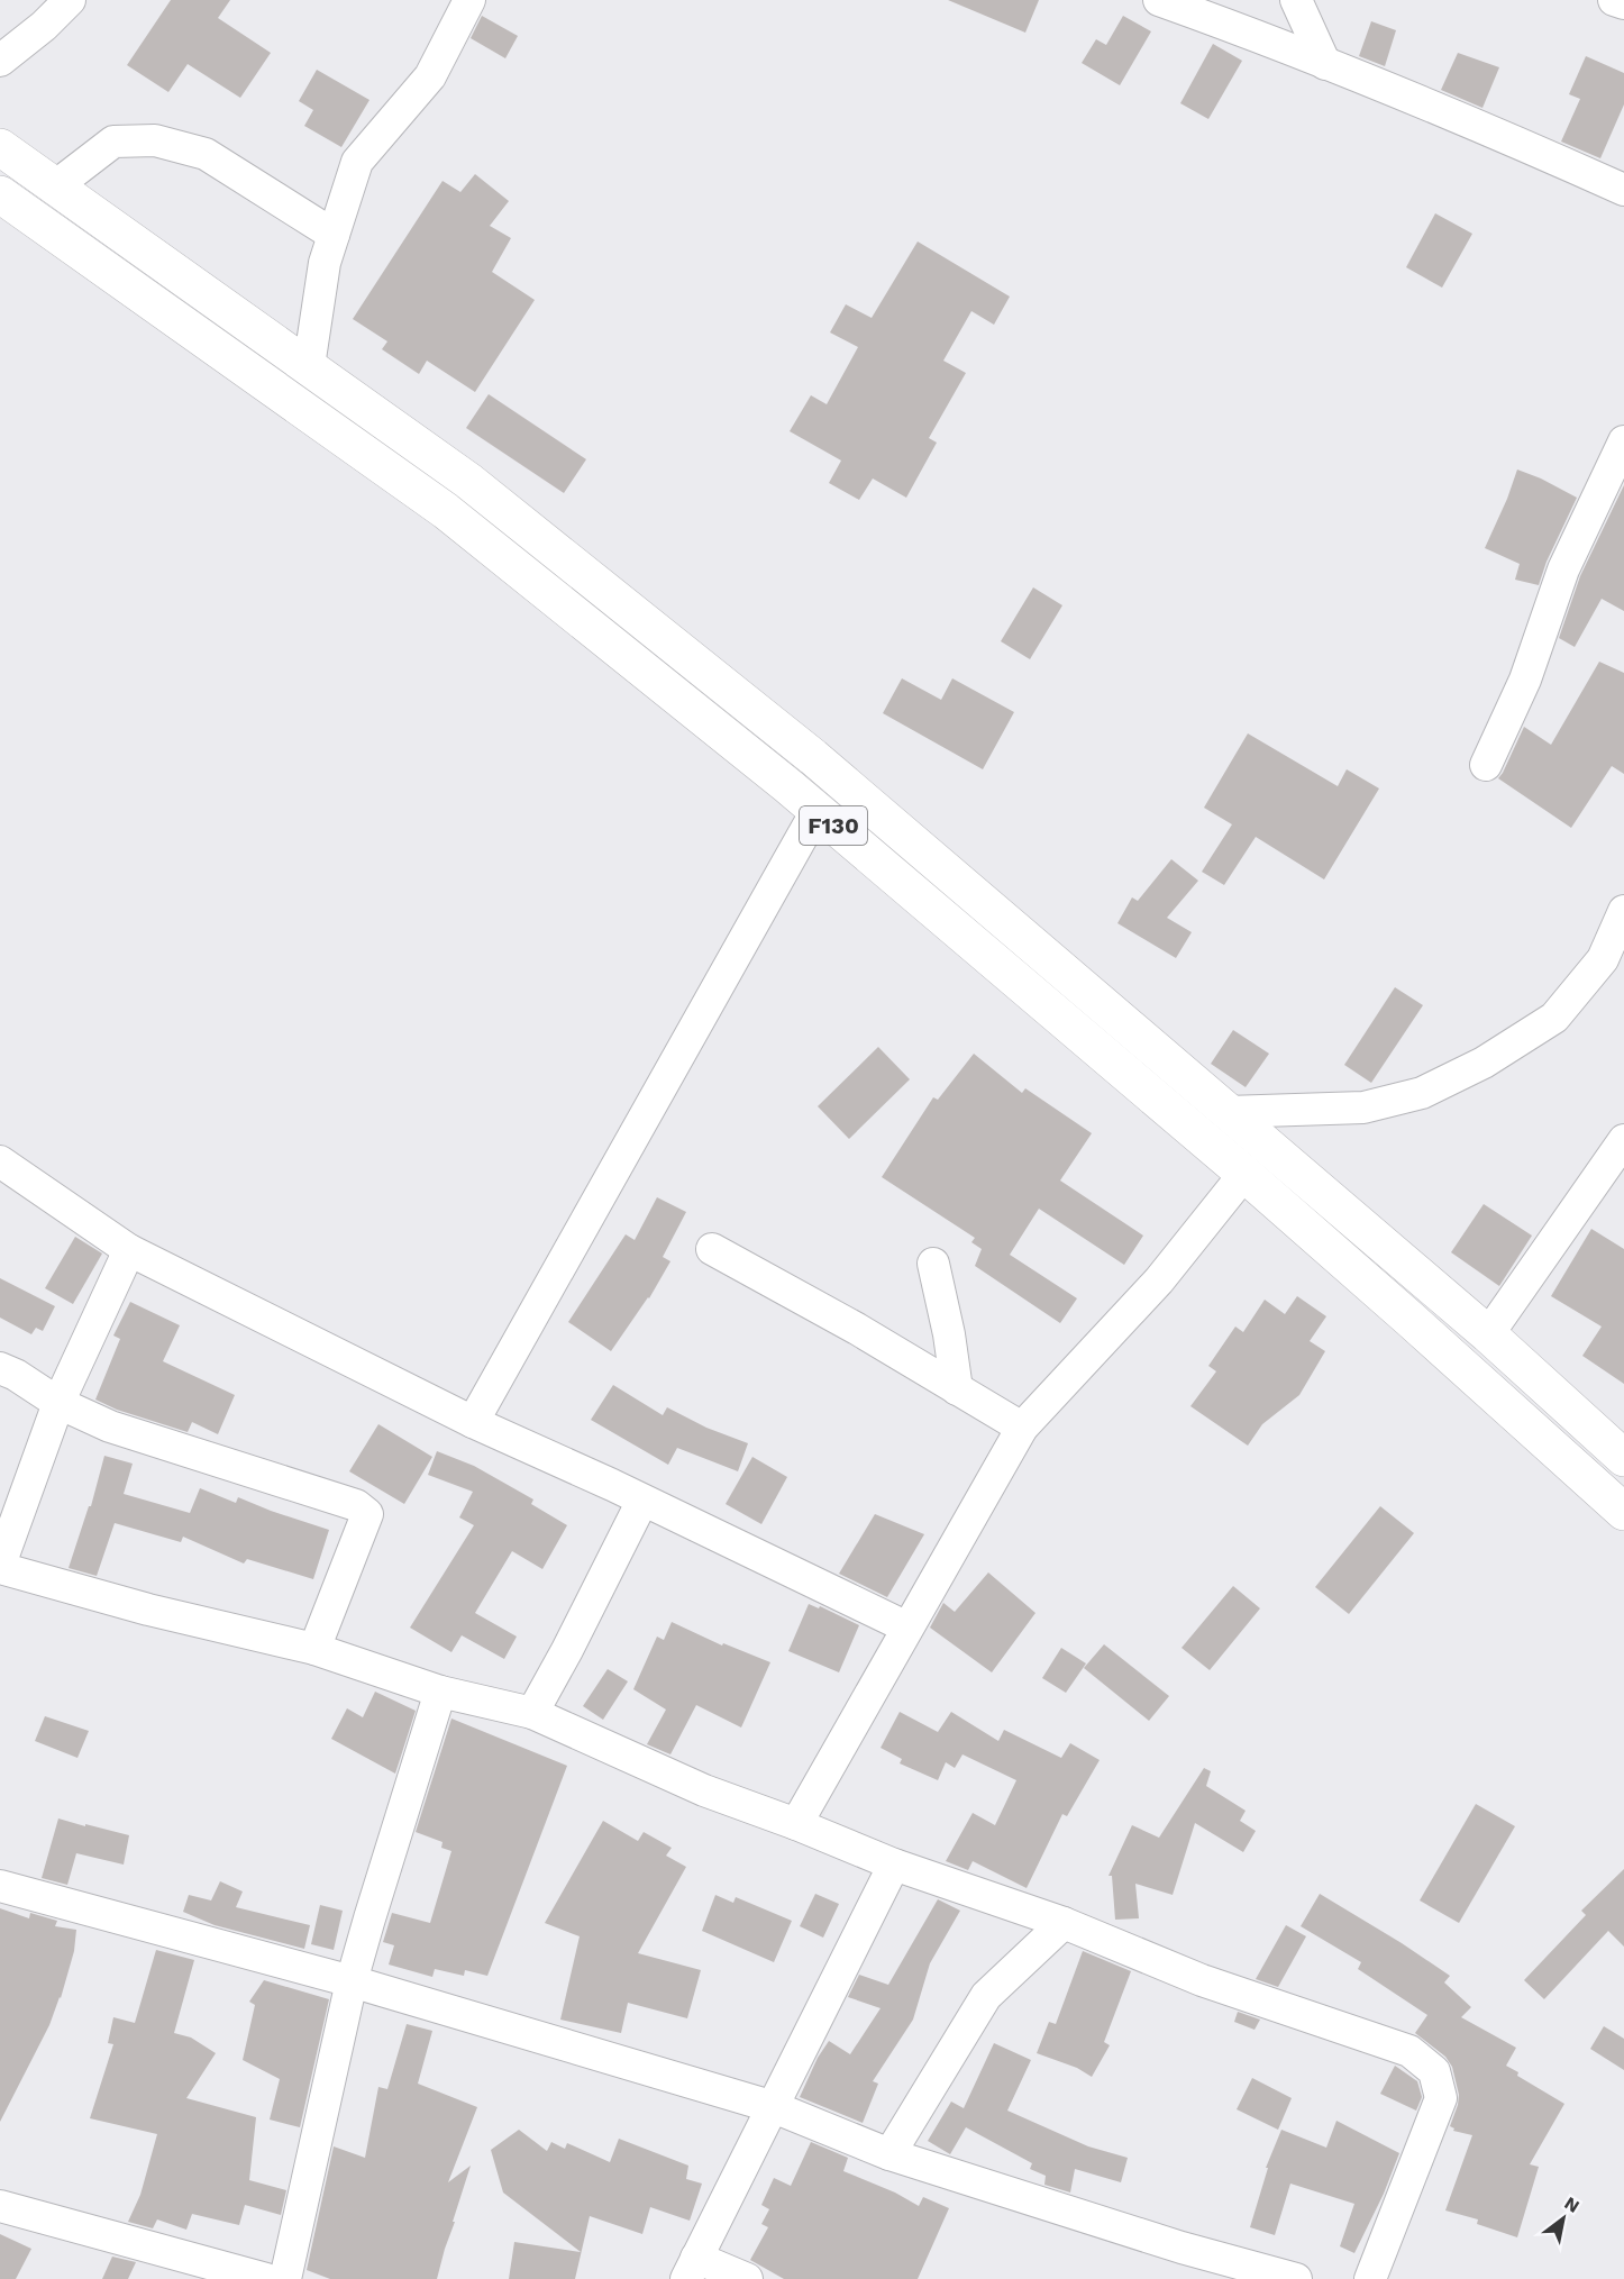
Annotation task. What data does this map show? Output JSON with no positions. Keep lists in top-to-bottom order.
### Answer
{
  "streets": {
    "main road": ["F130"]
  },
  "north": "top right"
}
